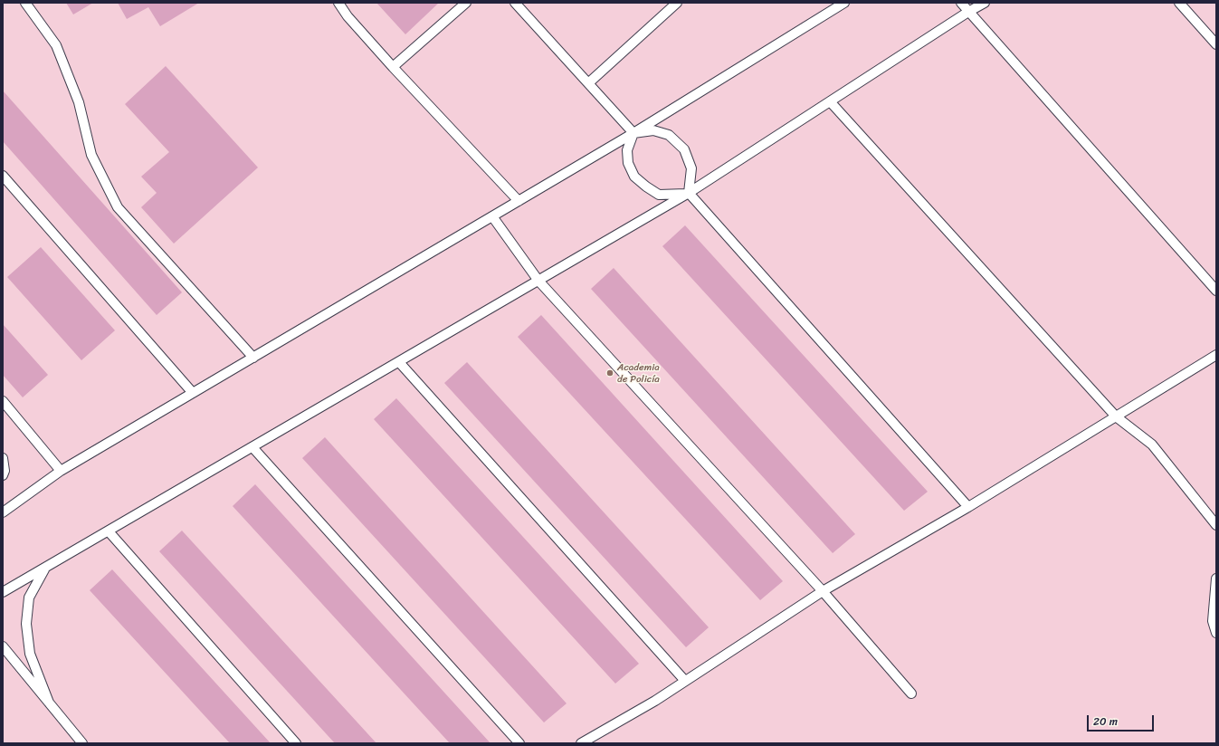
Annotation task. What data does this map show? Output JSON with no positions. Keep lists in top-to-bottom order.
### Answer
{
  "places": ["Academia de Policía"],
  "scale_bar": "20 m"
}
